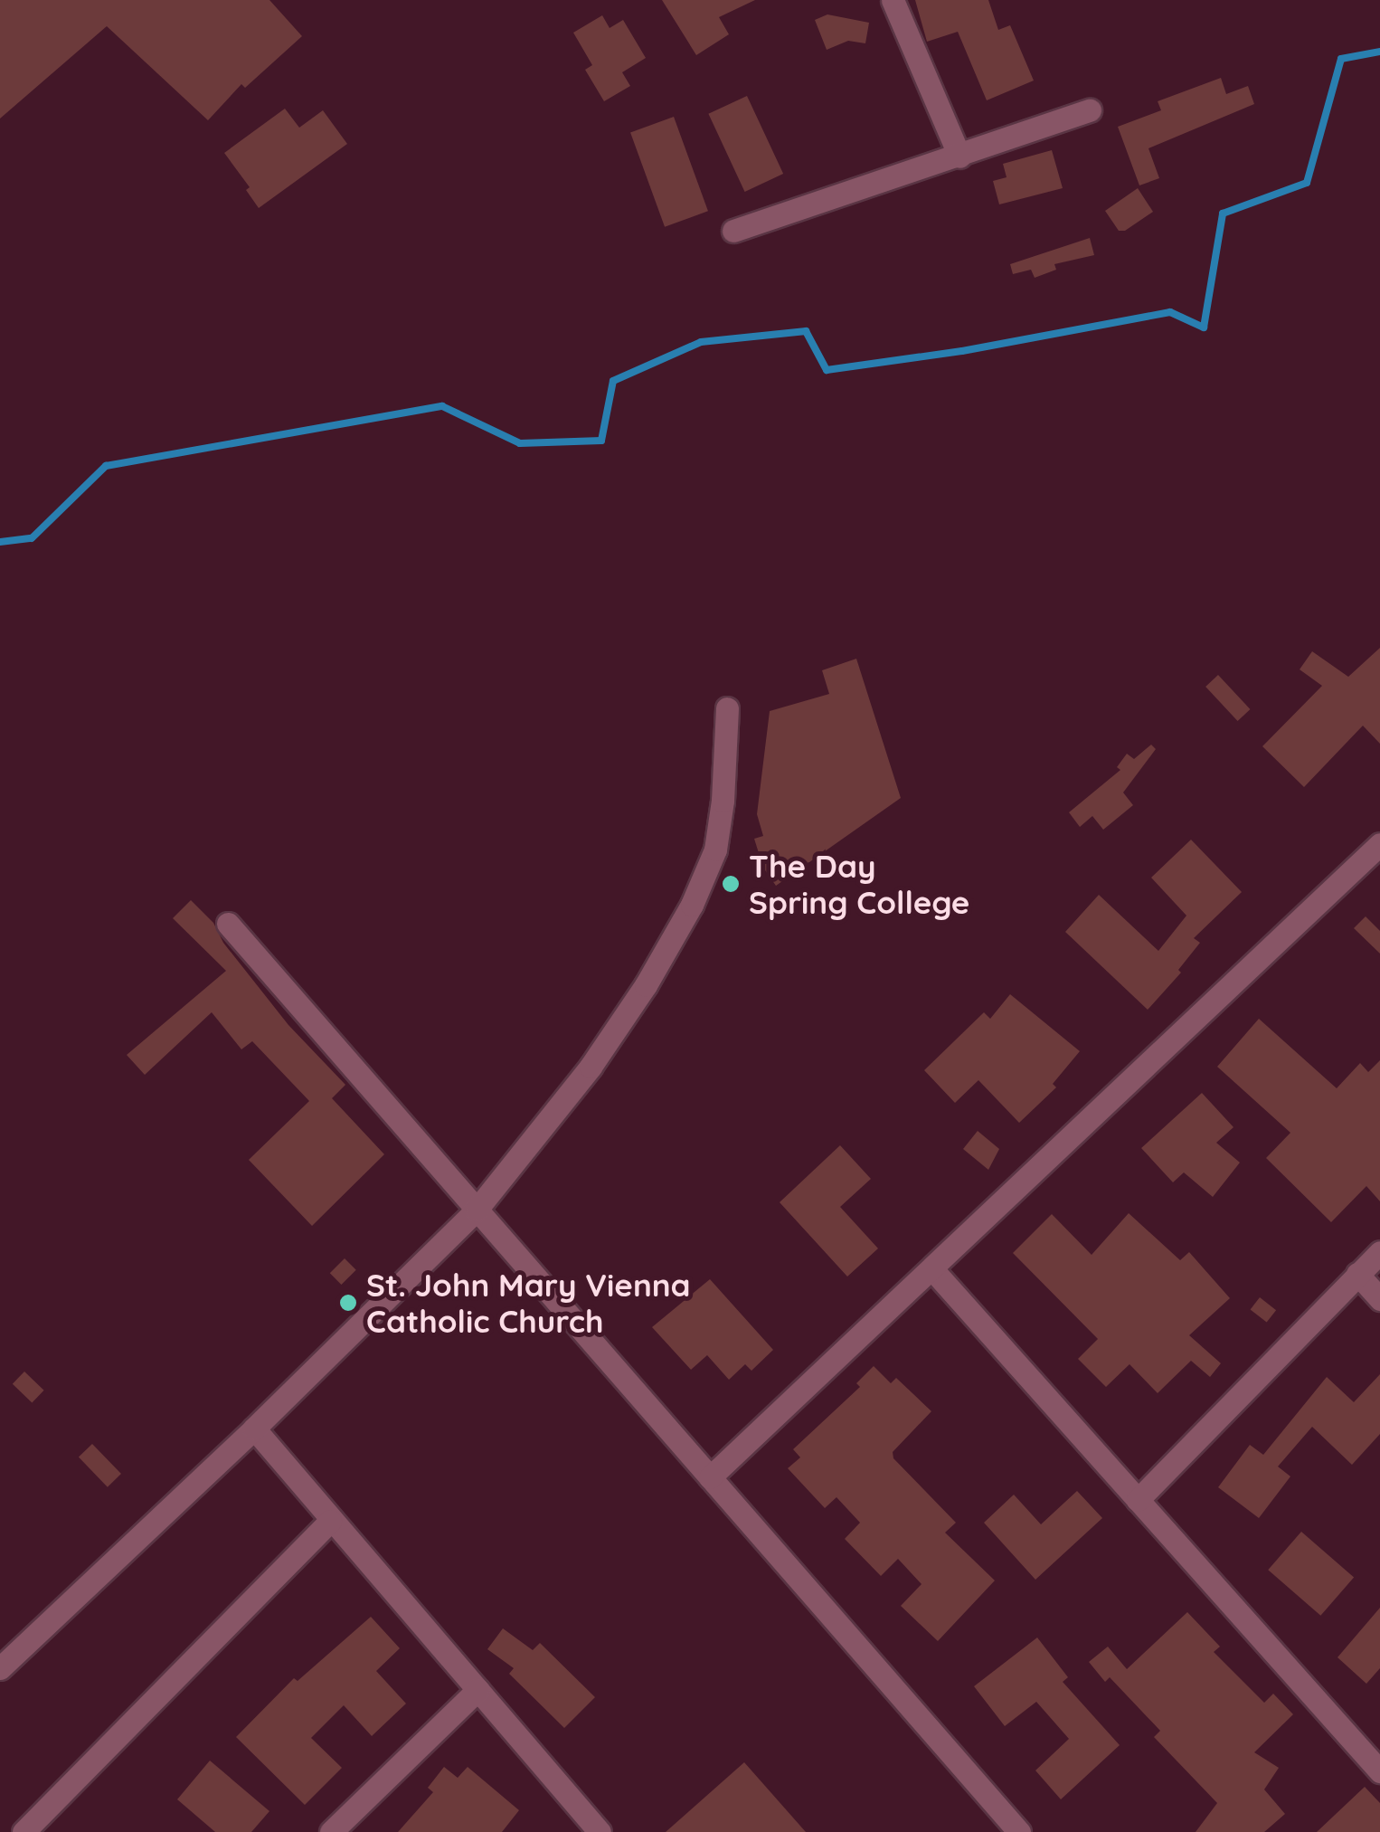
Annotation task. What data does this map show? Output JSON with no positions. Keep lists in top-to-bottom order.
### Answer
{
  "places": ["The Day Spring College", "St. John Mary Vienna Catholic Church"]
}
